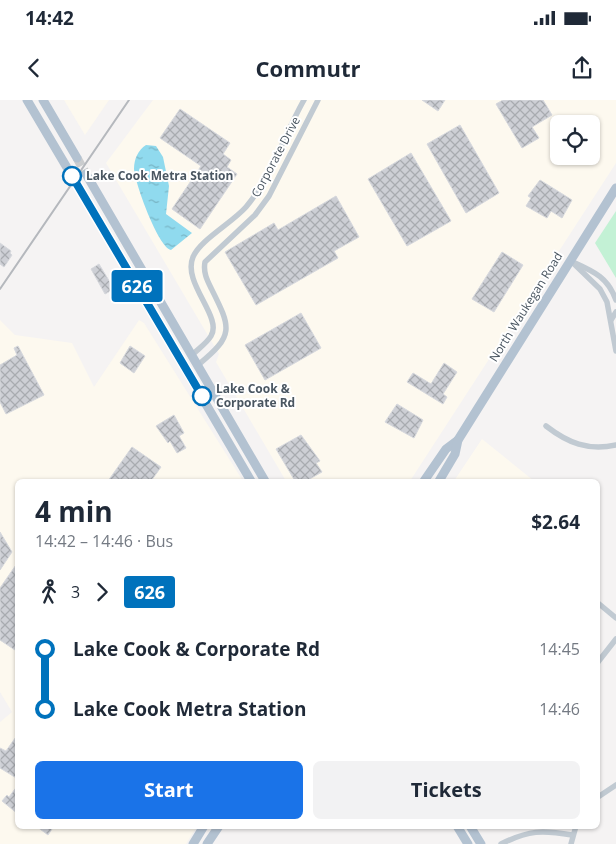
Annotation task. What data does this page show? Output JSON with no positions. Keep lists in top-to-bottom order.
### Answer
{
  "streets": {
    "main road": ["North Waukegan Road"],
    "street": ["Corporate Drive"]
  },
  "places": ["Lake Cook Metra Station", "Lake Cook & Corporate Rd"],
  "lines": ["bus line 626"],
  "page": {
    "status": "14:42",
    "header": "Commutr",
    "on_map": "626",
    "heading": ["4 min", "14:42 – 14:46 · Bus", "$2.64"],
    "legs": ["3", "626"],
    "list": [
      {
        "name": "Lake Cook & Corporate Rd",
        "value": "14:45"
      },
      {
        "name": "Lake Cook Metra Station",
        "value": "14:46"
      }
    ],
    "buttons": ["Start", "Tickets"]
  }
}
